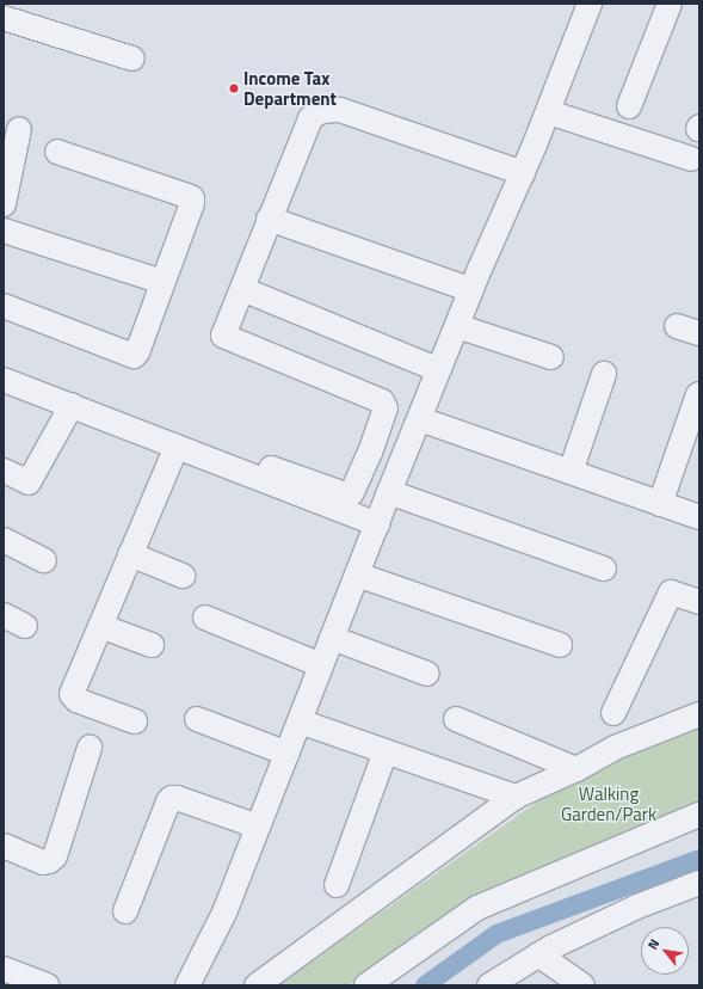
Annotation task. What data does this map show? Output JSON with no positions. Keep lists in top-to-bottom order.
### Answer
{
  "parks": ["Walking Garden/Park"],
  "places": ["Income Tax Department"],
  "north": "top left"
}
